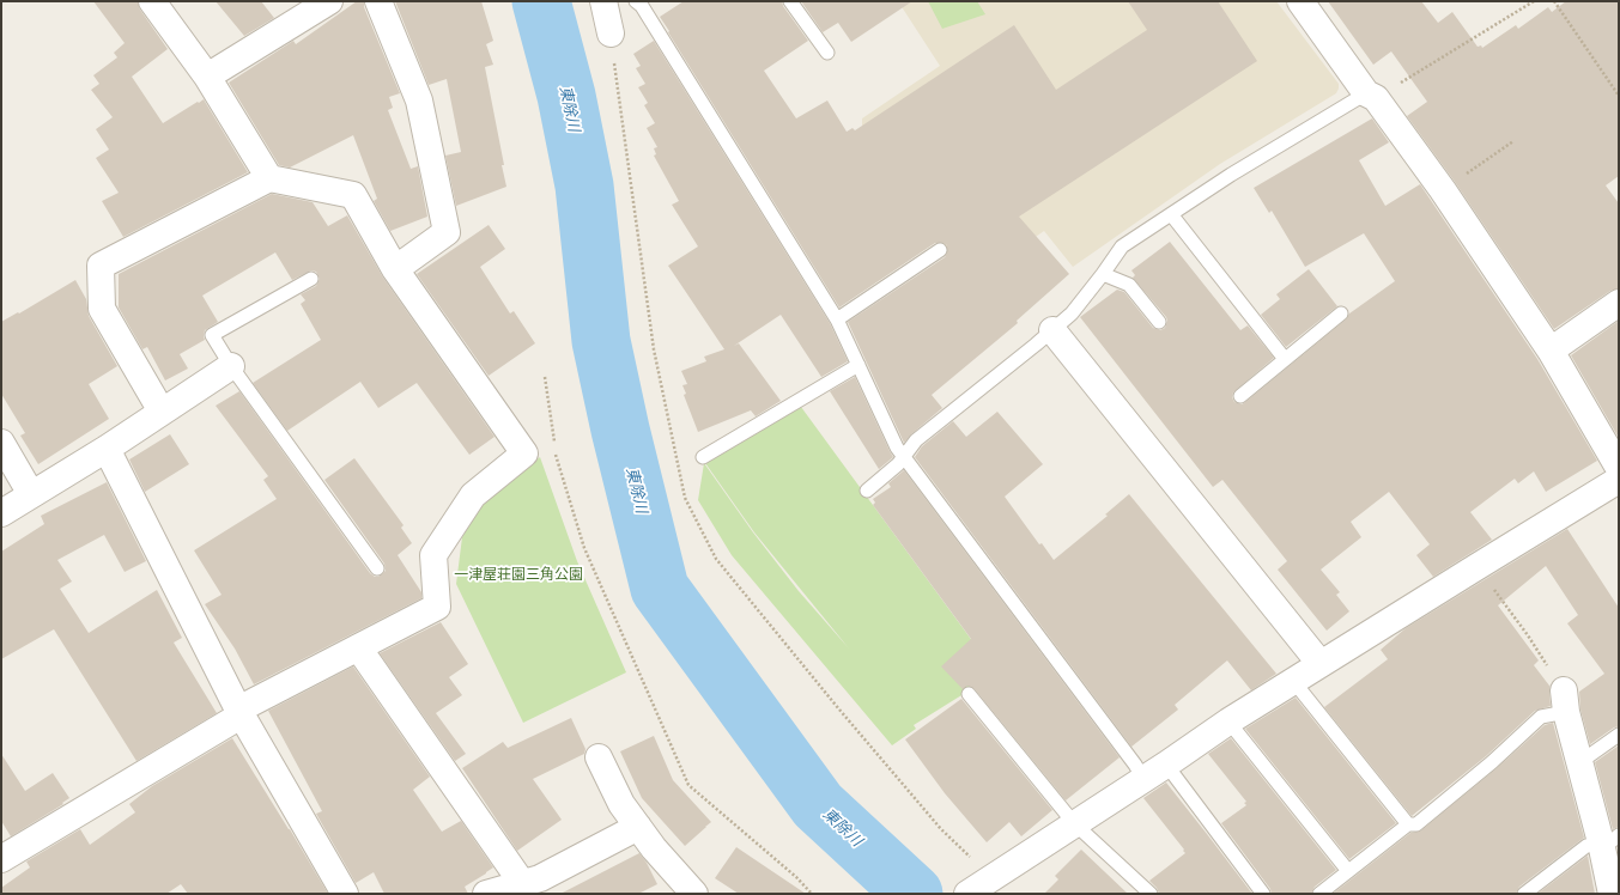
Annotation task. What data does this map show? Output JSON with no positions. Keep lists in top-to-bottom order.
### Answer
{
  "water": ["東除川"],
  "parks": ["一津屋荘園三角公園"]
}
